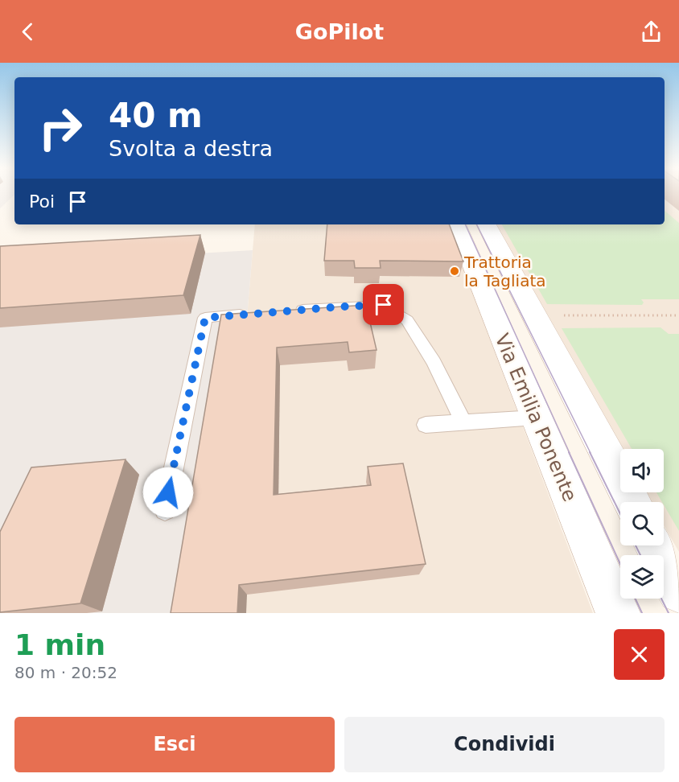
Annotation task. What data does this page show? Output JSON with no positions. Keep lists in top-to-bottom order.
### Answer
{
  "streets": {
    "main road": ["Via Emilia Ponente"]
  },
  "places": ["Trattoria la Tagliata"],
  "page": {
    "header": "GoPilot",
    "turn": ["40 m", "Svolta a destra"],
    "then": "Poi",
    "heading": ["1 min", "80 m · 20:52"],
    "buttons": ["Esci", "Condividi"]
  }
}
